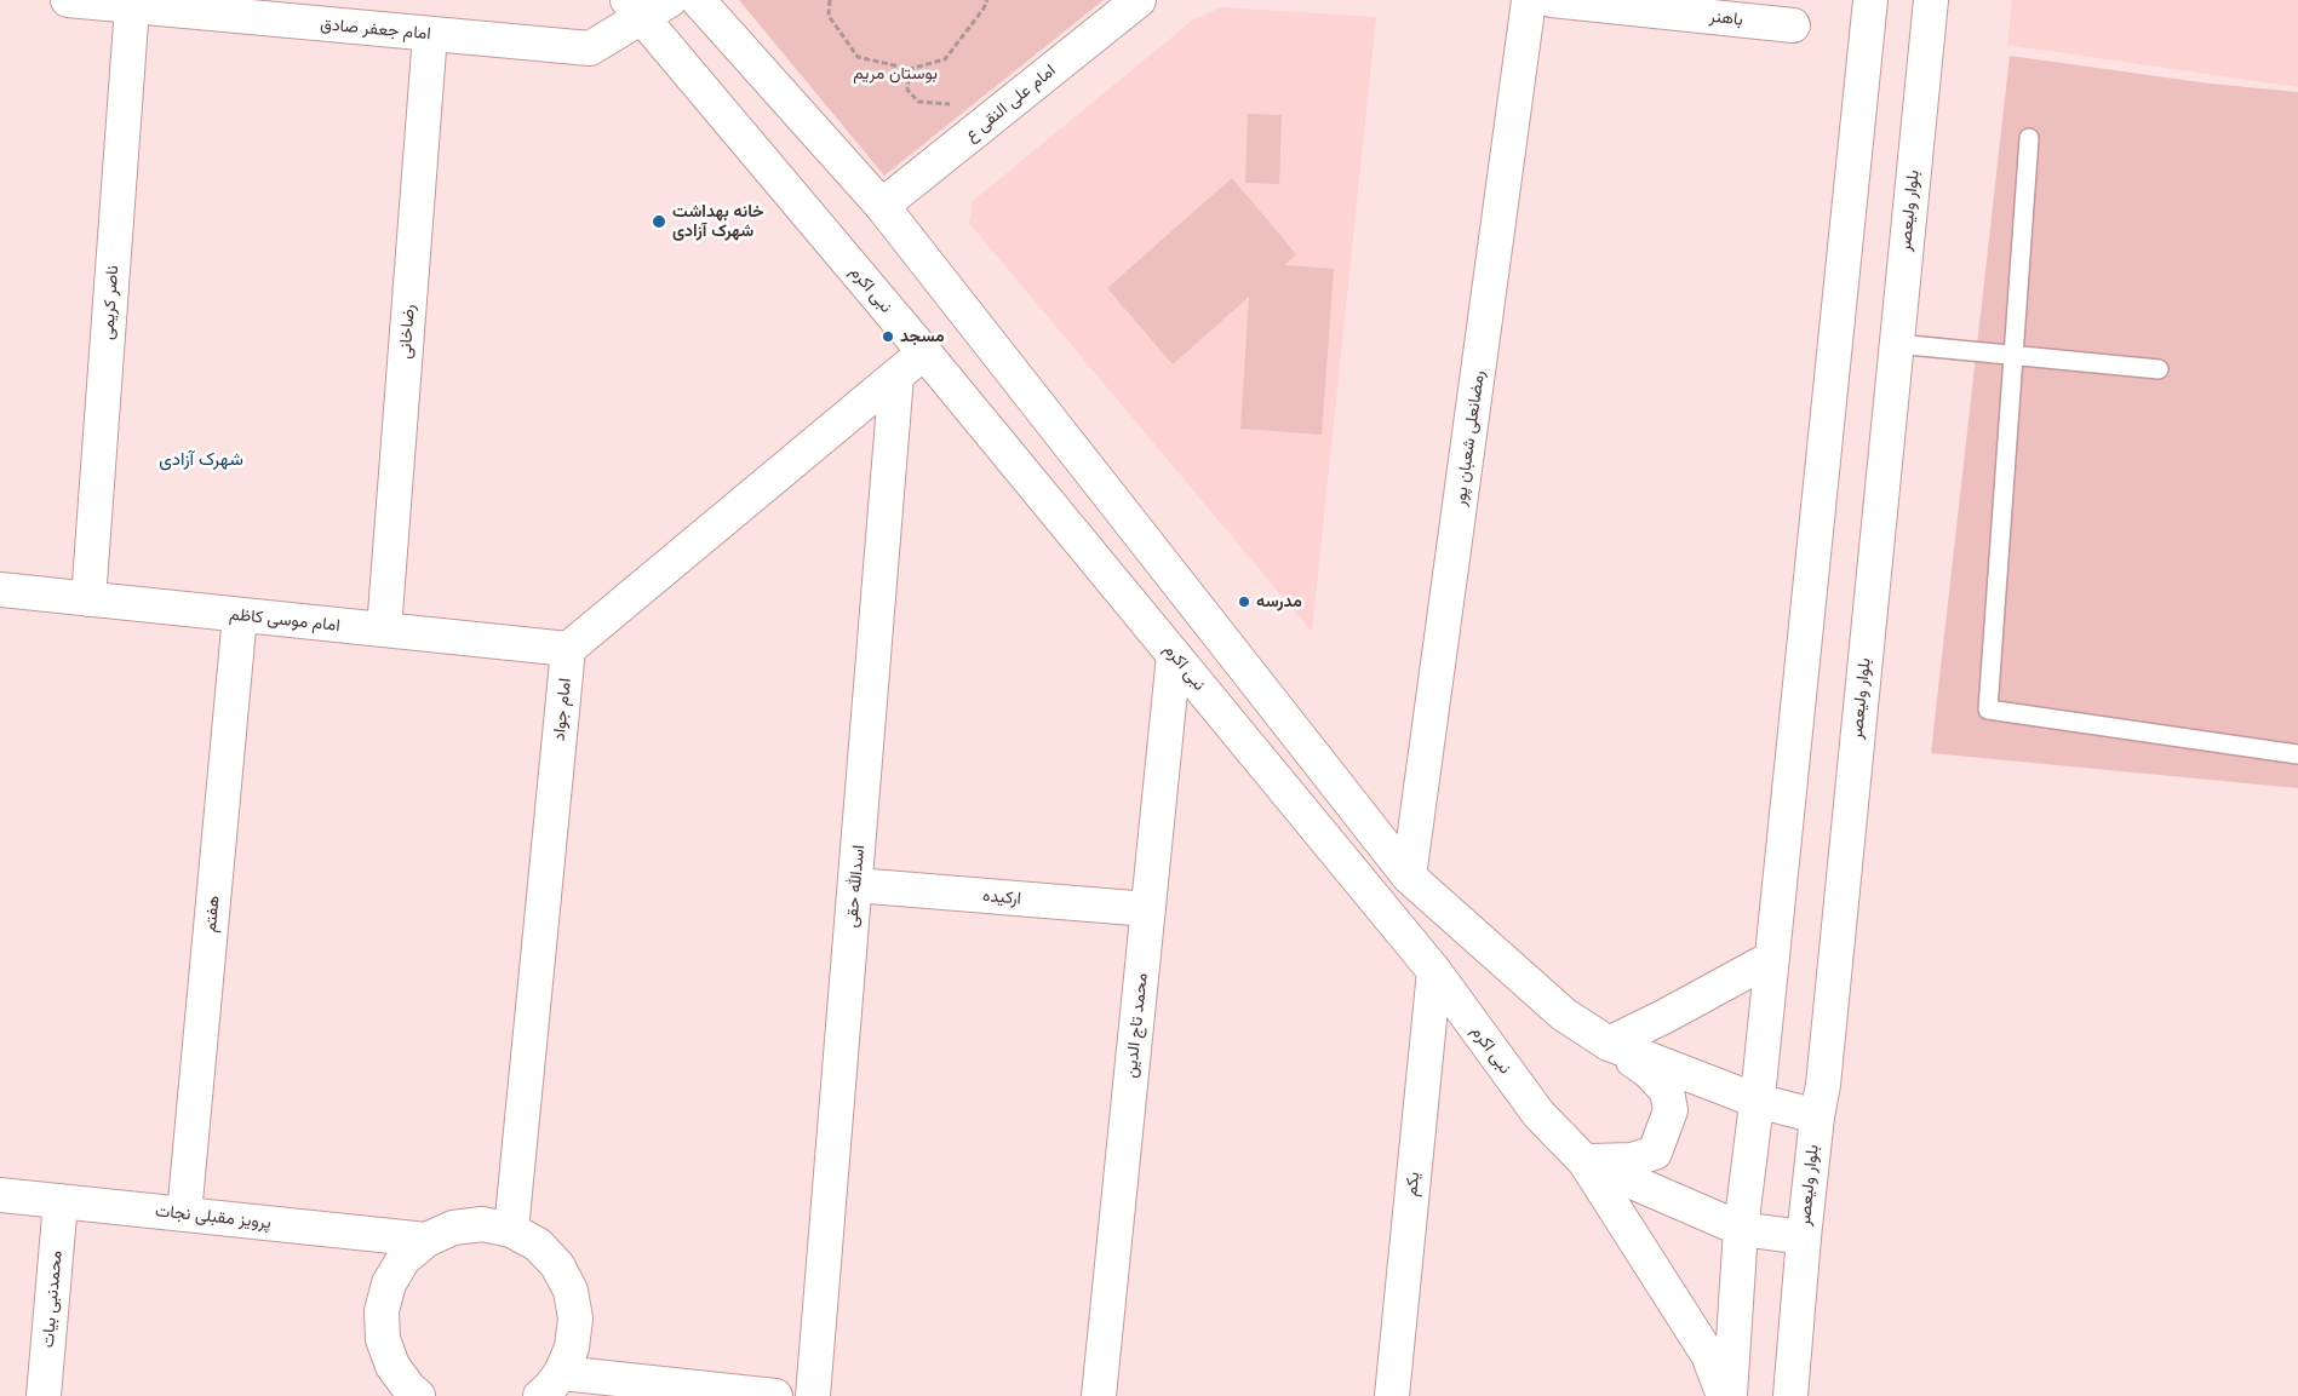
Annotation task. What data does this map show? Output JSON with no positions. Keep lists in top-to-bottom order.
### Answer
{
  "streets": {
    "street": [
      "باهنر",
      "امام جعفر صادق",
      "امام علی النقی ع",
      "بلوار ولیعصر",
      "نبی اکرم",
      "ناصر کریمی",
      "رضاخانی",
      "رمضانعلی شعبان پور",
      "امام موسی کاظم",
      "امام جواد",
      "اسدالله حقی",
      "ارکیده",
      "هفتم",
      "محمد تاج الدین",
      "یکم",
      "پرویز مقبلی نجات",
      "محمدنبی بیات"
    ]
  },
  "crossings": [
    ["امام جعفر صادق", "نبی اکرم"],
    ["امام جعفر صادق", "ناصر کریمی"],
    ["امام جعفر صادق", "رضاخانی"],
    ["بلوار ولیعصر", "نبی اکرم"],
    ["نبی اکرم", "محمد تاج الدین"],
    ["نبی اکرم", "یکم"],
    ["ناصر کریمی", "امام موسی کاظم"],
    ["رضاخانی", "امام موسی کاظم"],
    ["امام موسی کاظم", "امام جواد"],
    ["امام موسی کاظم", "هفتم"],
    ["اسدالله حقی", "ارکیده"],
    ["ارکیده", "محمد تاج الدین"],
    ["هفتم", "پرویز مقبلی نجات"],
    ["پرویز مقبلی نجات", "محمدنبی بیات"]
  ],
  "districts": ["شهرک آزادی"],
  "parks": ["بوستان مریم"],
  "places": ["خانه بهداشت شهرک آزادی", "مسجد", "مدرسه"]
}
